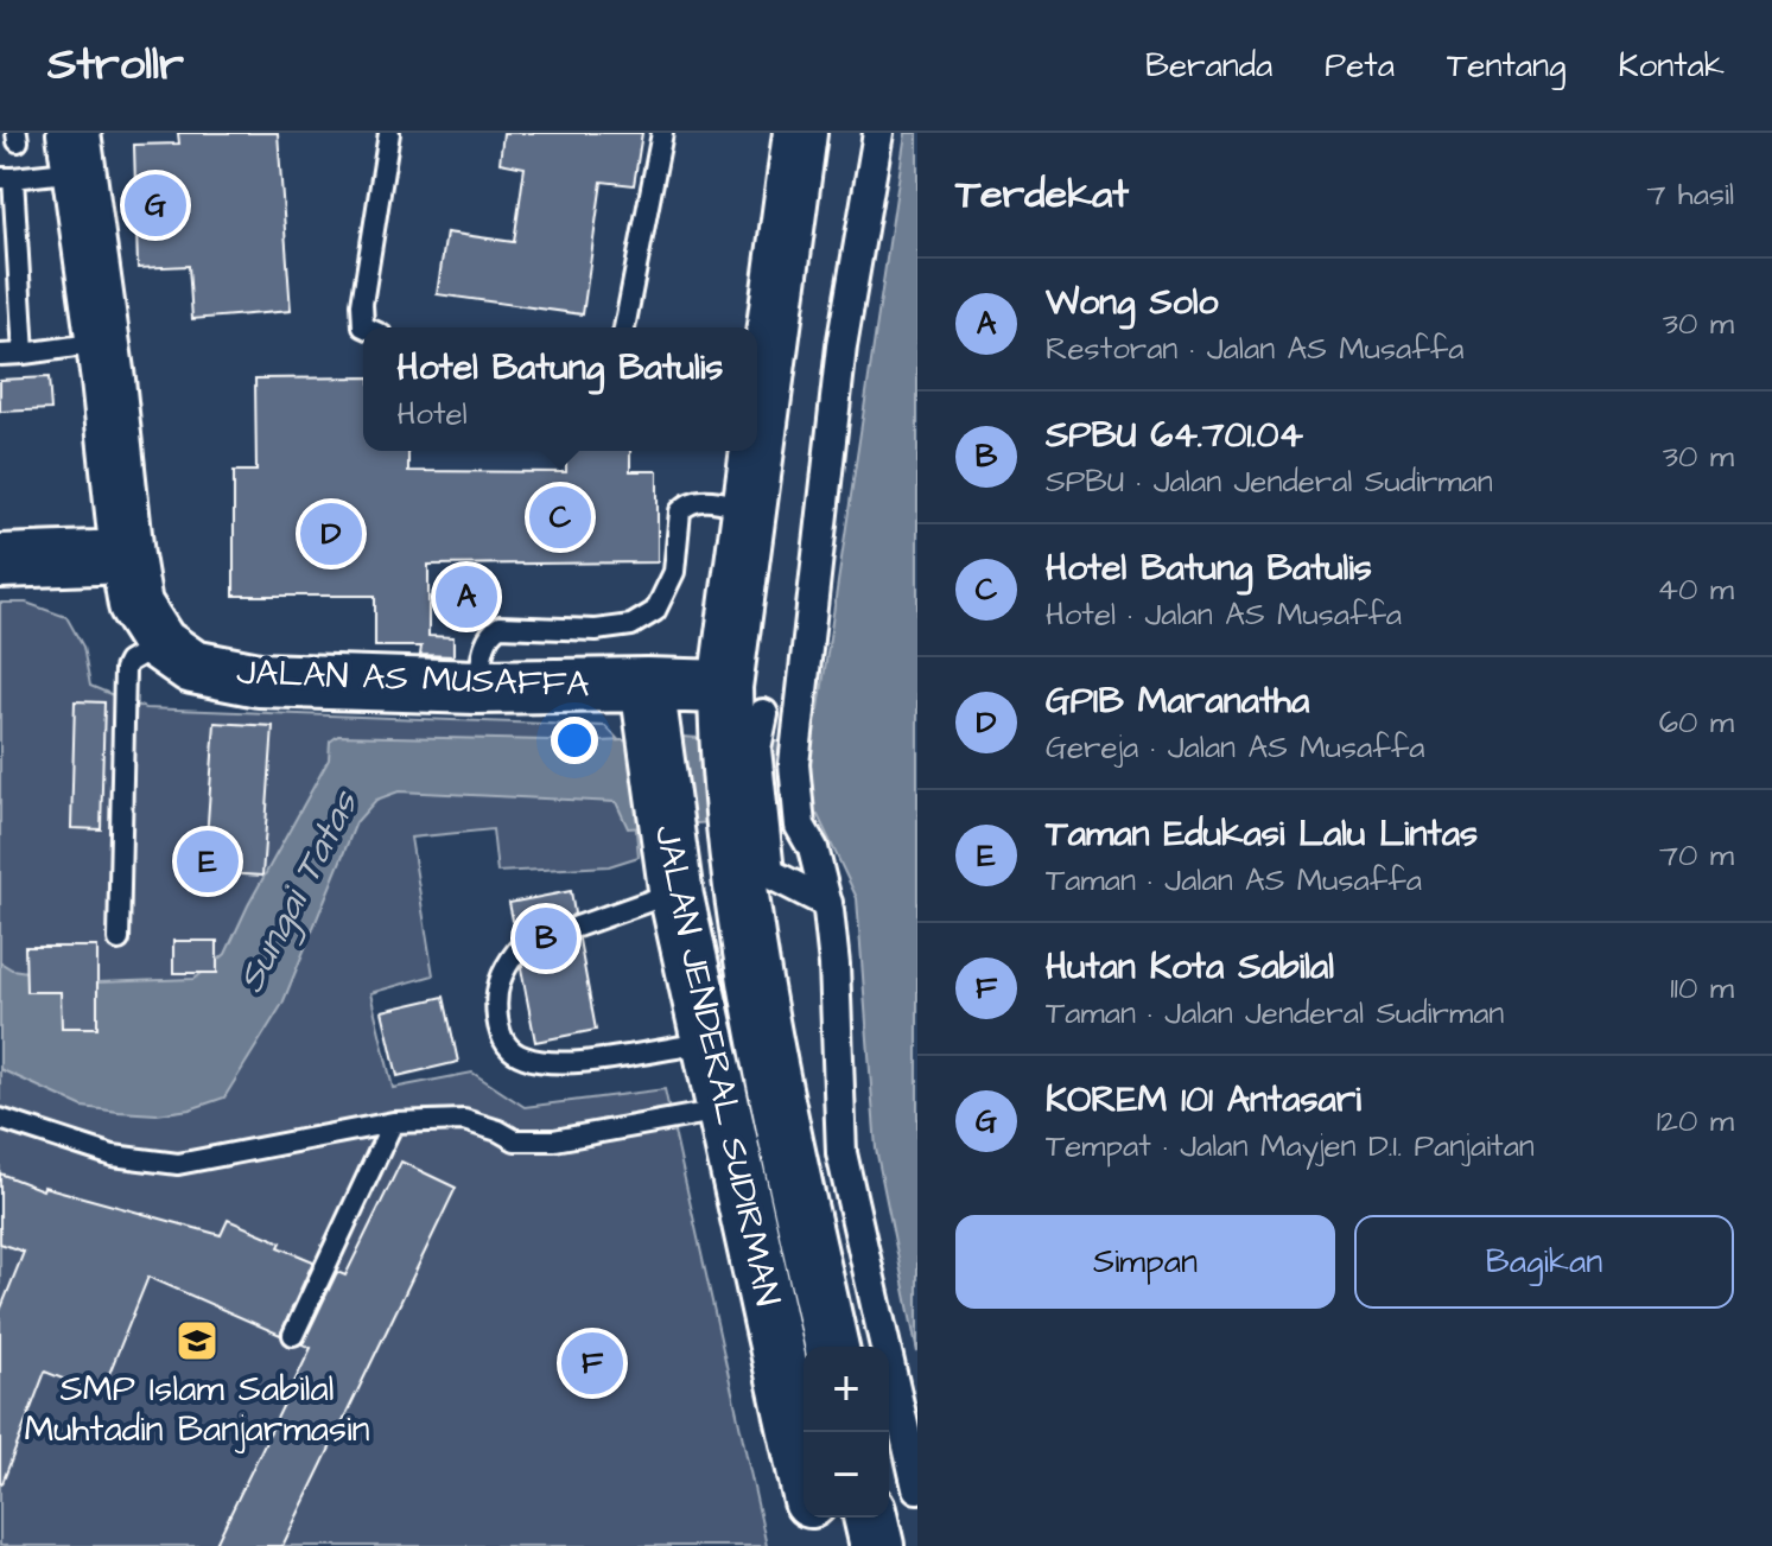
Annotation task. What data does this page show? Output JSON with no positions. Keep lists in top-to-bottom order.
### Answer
{
  "streets": {
    "main road": ["JALAN AS MUSAFFA", "JALAN JENDERAL SUDIRMAN"]
  },
  "crossings": [
    ["JALAN AS MUSAFFA", "JALAN JENDERAL SUDIRMAN"]
  ],
  "water": ["Sungai Tatas"],
  "places": {
    "school or university": ["SMP Islam Sabilal Muhtadin Banjarmasin"]
  },
  "page": {
    "header": "Strollr",
    "nav": [
      "Beranda",
      "Peta",
      "Tentang",
      "Kontak"
    ],
    "heading": ["Terdekat", "7 hasil"],
    "pins": [
      "G",
      "C",
      "D",
      "A",
      "E",
      "B",
      "F"
    ],
    "list": [
      {
        "mark": "A",
        "name": "Wong Solo",
        "note": "Restoran · Jalan AS Musaffa",
        "value": "30 m"
      },
      {
        "mark": "B",
        "name": "SPBU 64.701.04",
        "note": "SPBU · Jalan Jenderal Sudirman",
        "value": "30 m"
      },
      {
        "mark": "C",
        "name": "Hotel Batung Batulis",
        "note": "Hotel · Jalan AS Musaffa",
        "value": "40 m"
      },
      {
        "mark": "D",
        "name": "GPIB Maranatha",
        "note": "Gereja · Jalan AS Musaffa",
        "value": "60 m"
      },
      {
        "mark": "E",
        "name": "Taman Edukasi Lalu Lintas",
        "note": "Taman · Jalan AS Musaffa",
        "value": "70 m"
      },
      {
        "mark": "F",
        "name": "Hutan Kota Sabilal",
        "note": "Taman · Jalan Jenderal Sudirman",
        "value": "110 m"
      },
      {
        "mark": "G",
        "name": "KOREM 101 Antasari",
        "note": "Tempat · Jalan Mayjen D.I. Panjaitan",
        "value": "120 m"
      }
    ],
    "popup": ["Hotel Batung Batulis", "Hotel"],
    "buttons": ["Simpan", "Bagikan"],
    "map_buttons": ["+", "−"]
  }
}
